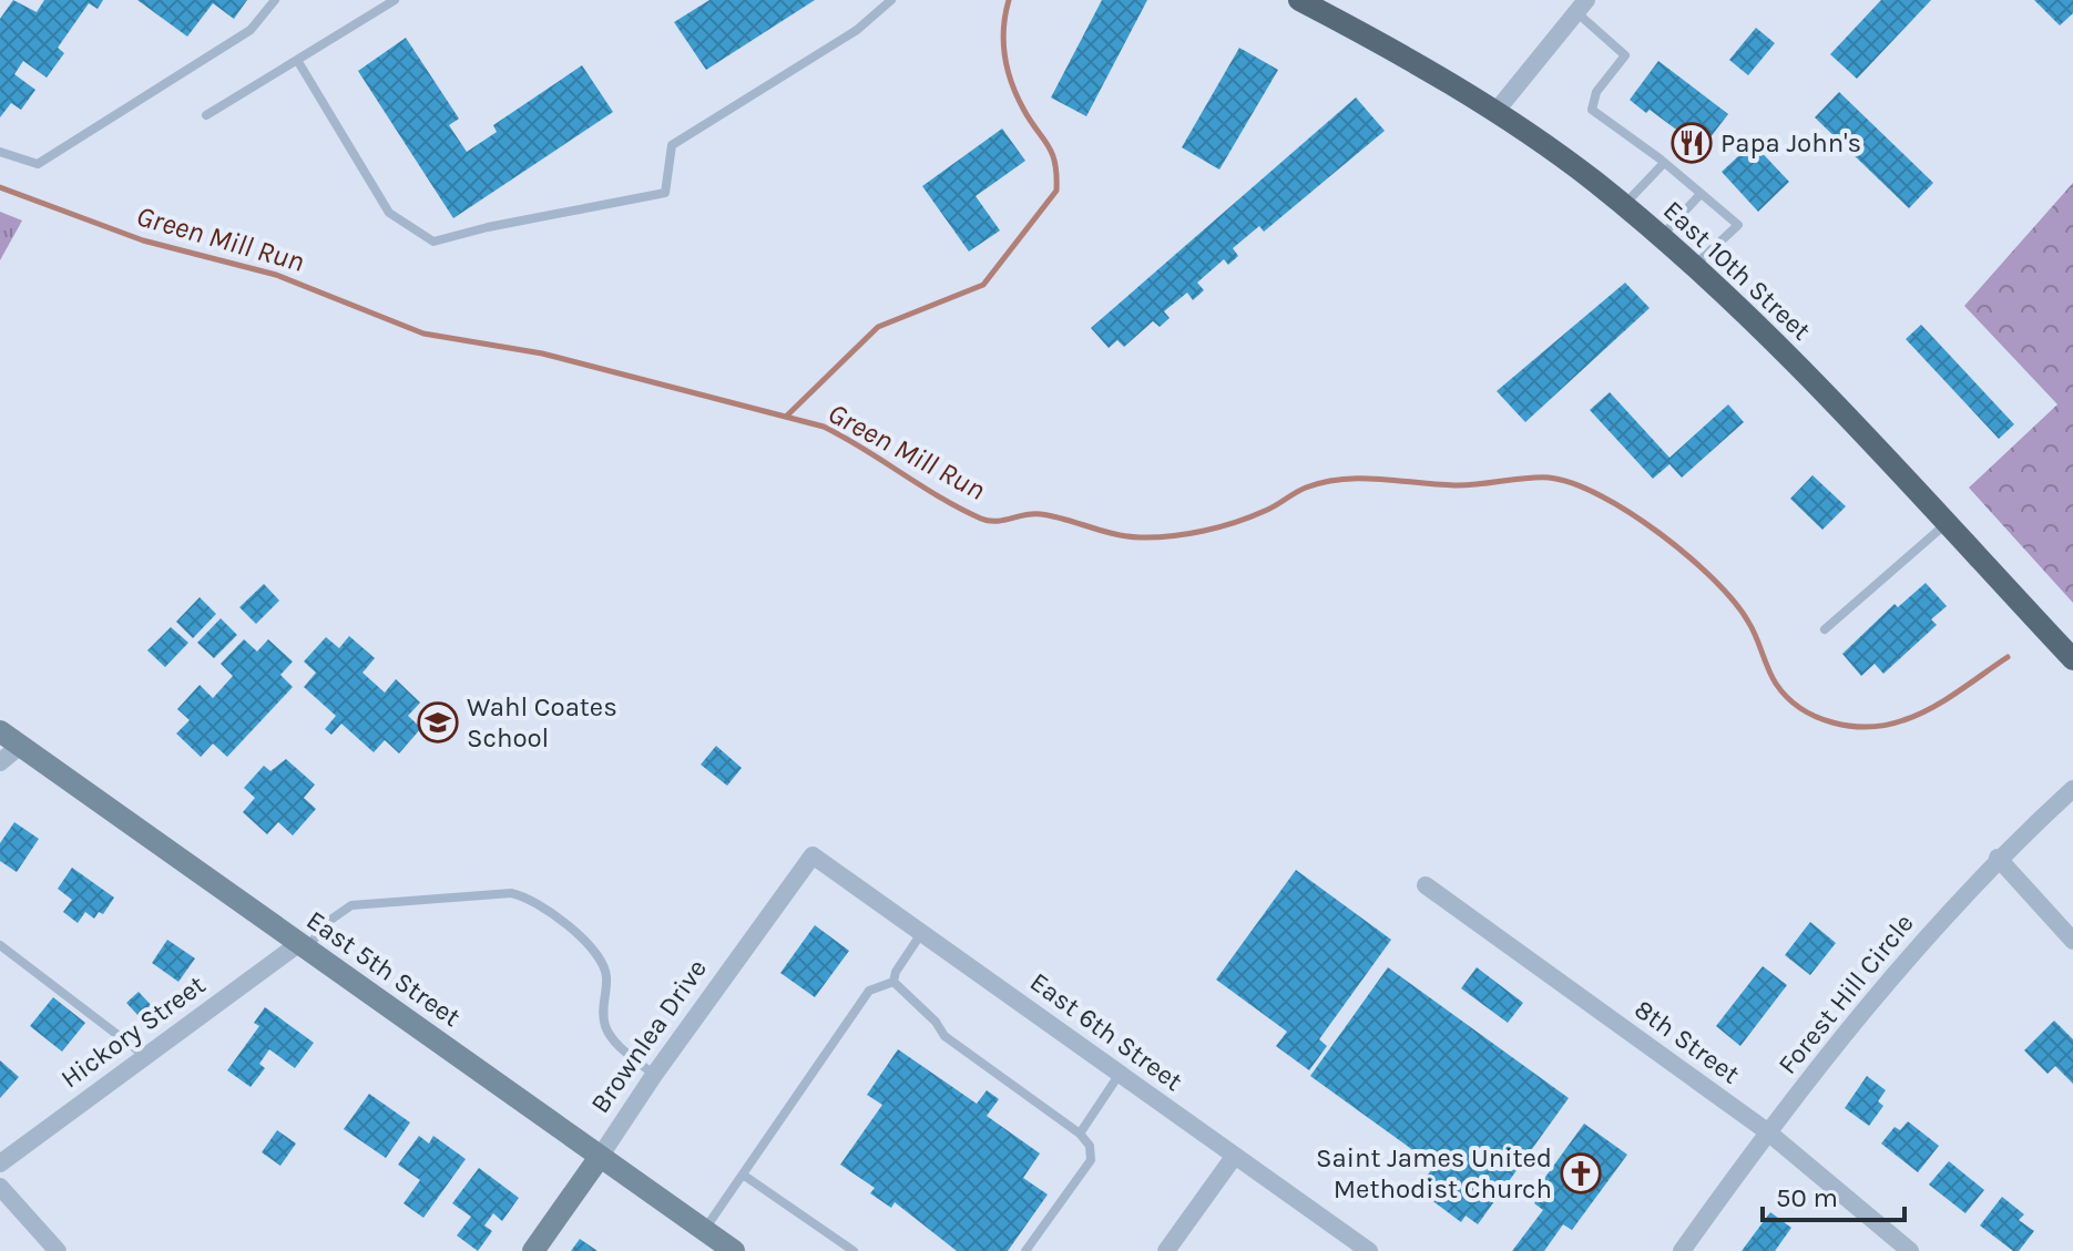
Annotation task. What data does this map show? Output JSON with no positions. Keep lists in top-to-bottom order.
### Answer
{
  "streets": {
    "main road": ["East 10th Street", "East 5th Street", "Brownlea Drive"],
    "street": [
      "Forest Hill Circle",
      "Hickory Street",
      "East 6th Street",
      "8th Street"
    ]
  },
  "crossings": [
    ["East 5th Street", "Hickory Street"],
    ["East 5th Street", "Brownlea Drive"],
    ["Forest Hill Circle", "8th Street"],
    ["East 6th Street", "Brownlea Drive"]
  ],
  "water": ["Green Mill Run"],
  "places": {
    "restaurant": ["Papa John's"],
    "school or university": ["Wahl Coates School"],
    "church": ["Saint James United Methodist Church"]
  },
  "scale_bar": "50 m"
}
